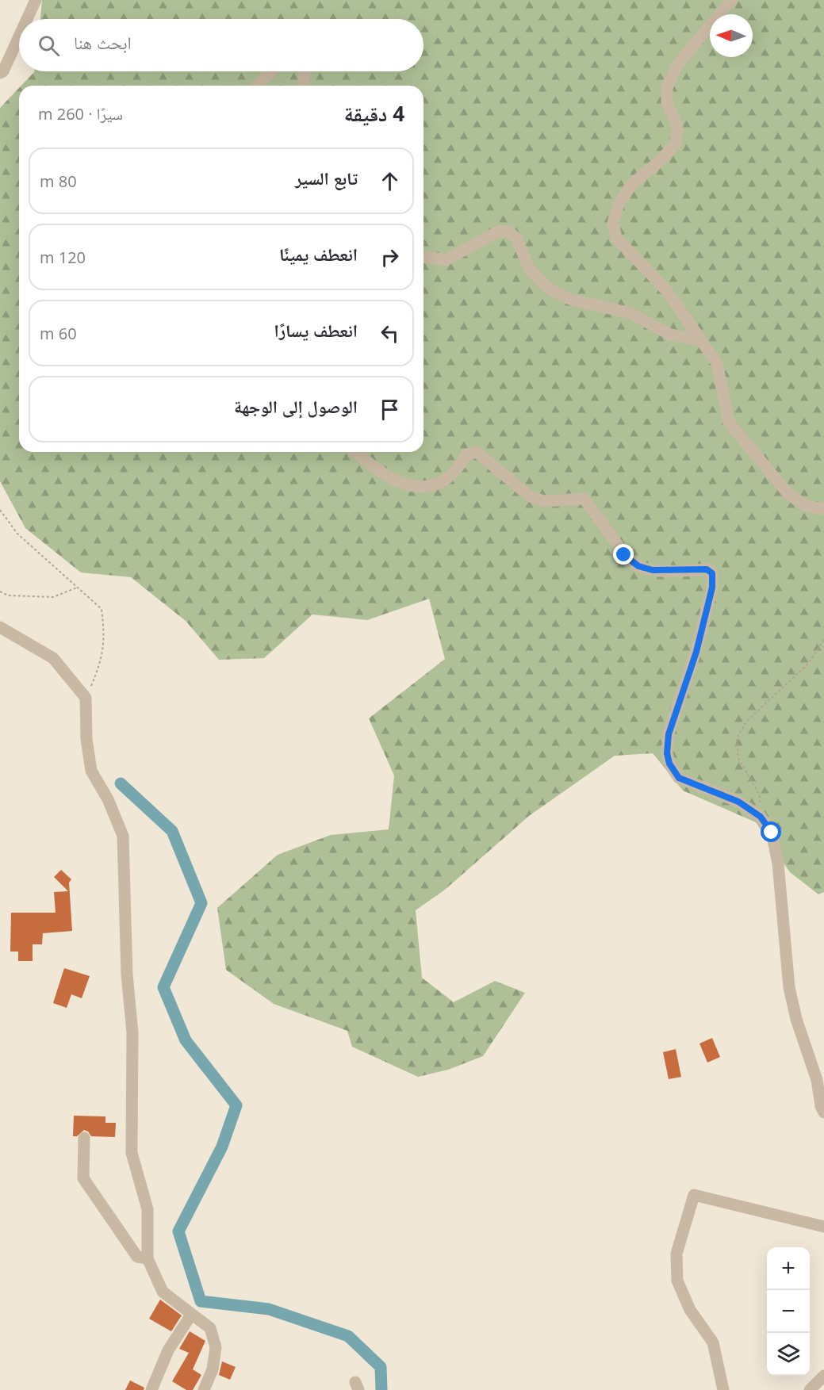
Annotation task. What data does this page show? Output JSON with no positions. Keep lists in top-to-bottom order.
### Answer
{
  "north": "left",
  "page": {
    "search": "ابحث هنا",
    "heading": ["4 دقيقة", "سيرًا · 260 m"],
    "list": [
      ["تابع السير", "80 m"],
      ["انعطف يمينًا", "120 m"],
      ["انعطف يسارًا", "60 m"],
      "الوصول إلى الوجهة"
    ],
    "map_buttons": ["+", "−"]
  }
}
